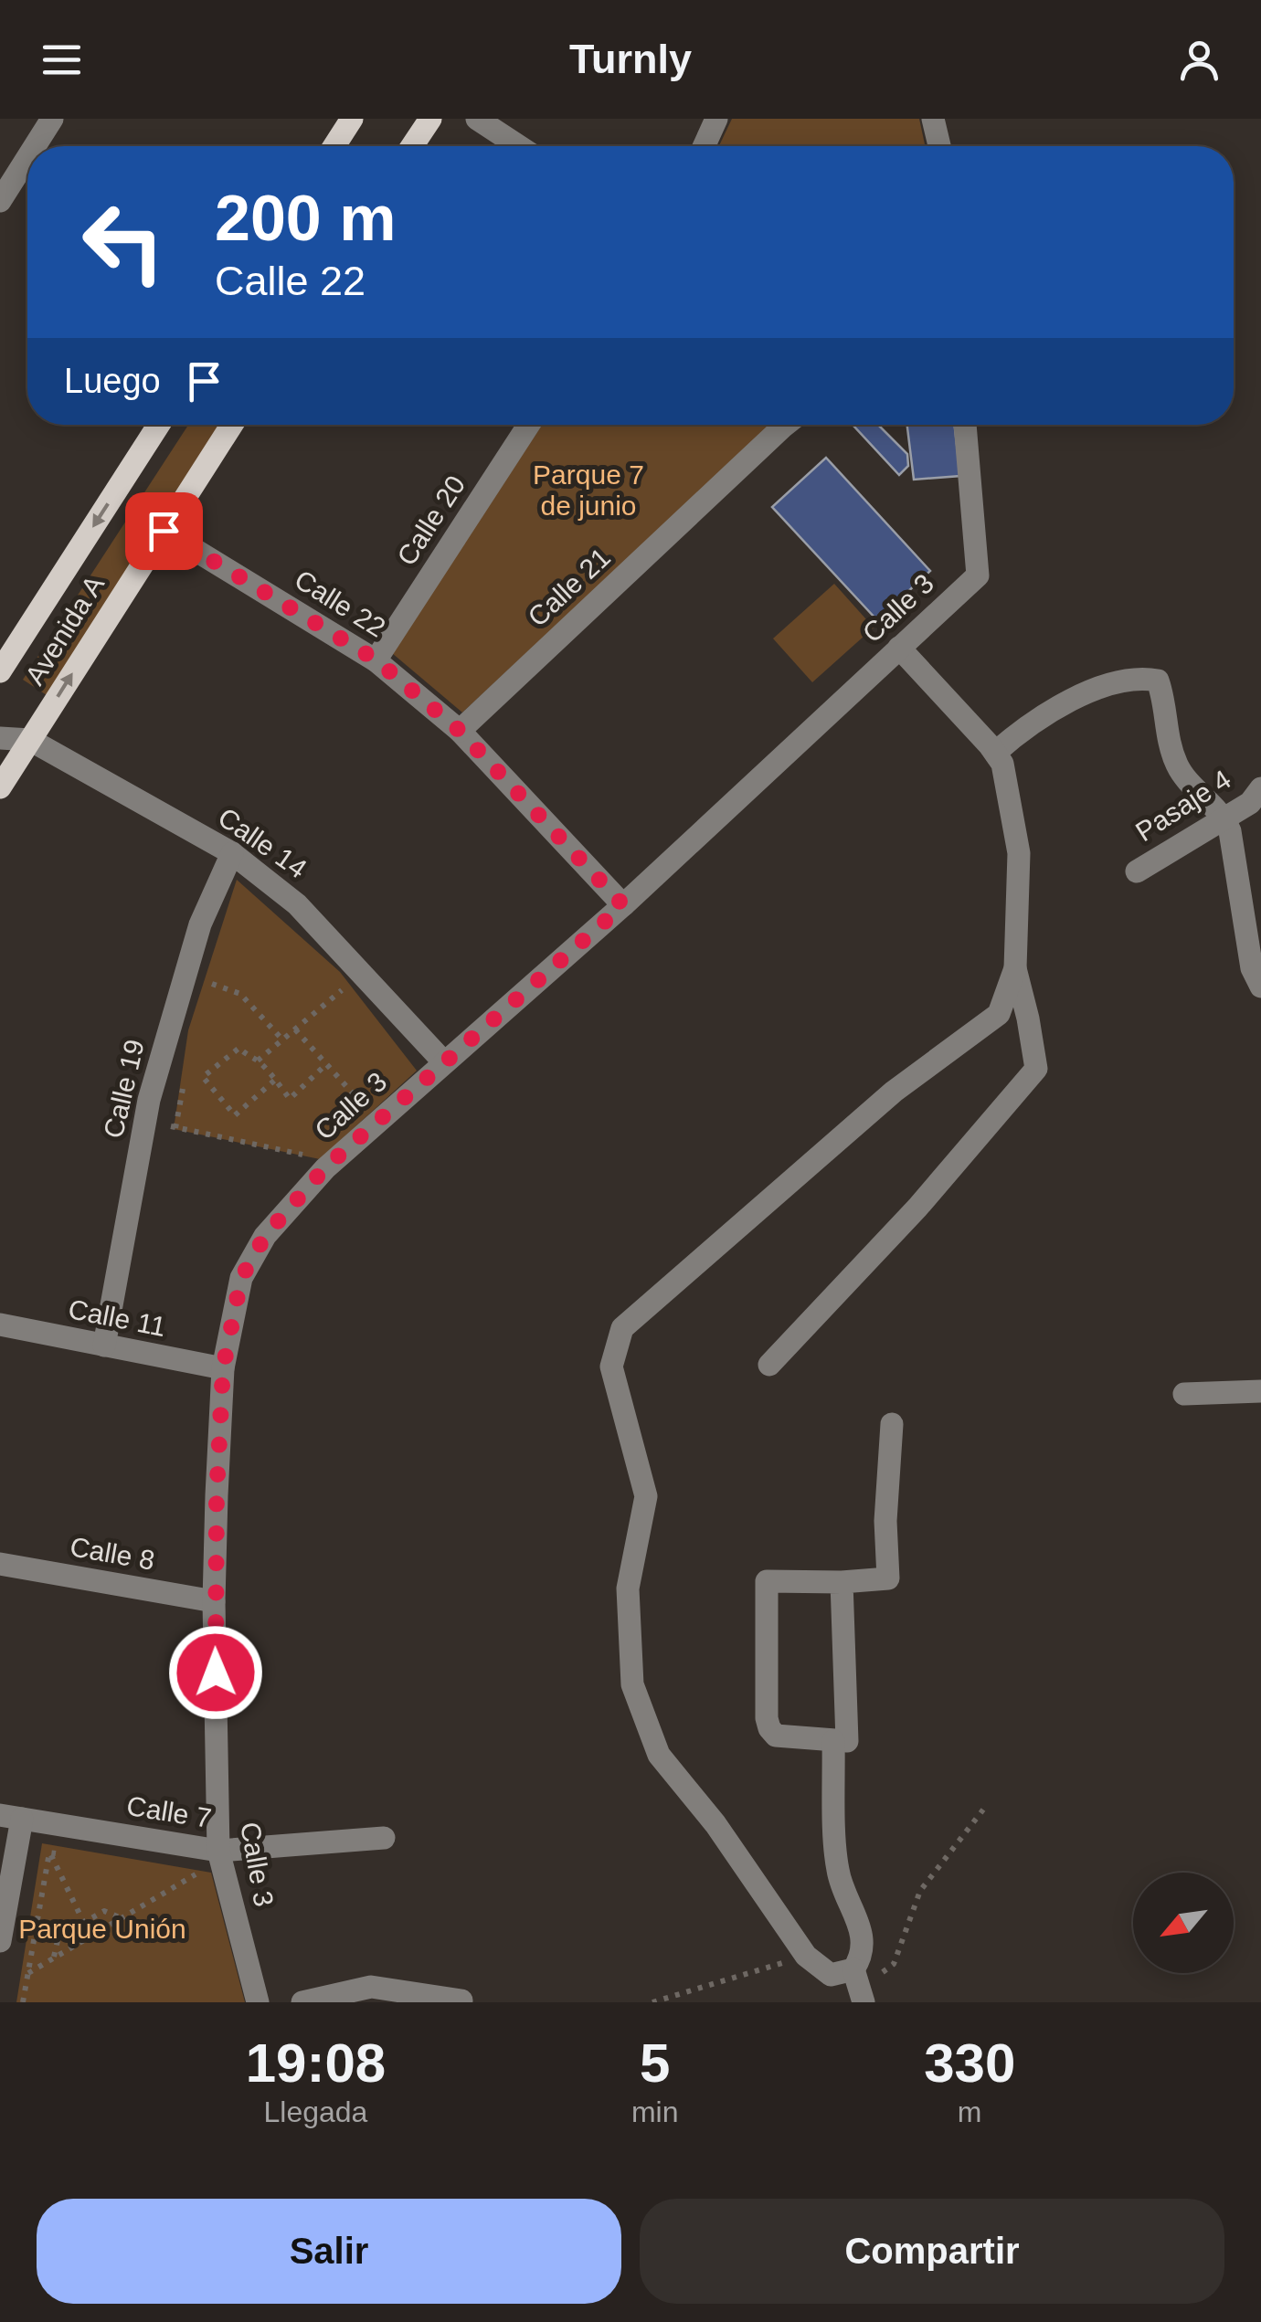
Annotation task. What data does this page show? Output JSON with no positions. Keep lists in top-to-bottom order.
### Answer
{
  "streets": {
    "main road": ["Avenida A"],
    "street": [
      "Calle 20",
      "Calle 21",
      "Calle 22",
      "Calle 3",
      "Pasaje 4",
      "Calle 14",
      "Calle 19",
      "Calle 11",
      "Calle 8",
      "Calle 7"
    ]
  },
  "crossings": [
    ["Calle 20", "Calle 22"],
    ["Calle 21", "Calle 22"],
    ["Calle 22", "Calle 3"],
    ["Calle 22", "Avenida A"],
    ["Calle 3", "Calle 14"],
    ["Calle 3", "Calle 11"],
    ["Calle 3", "Calle 8"],
    ["Calle 3", "Calle 7"],
    ["Avenida A", "Calle 14"],
    ["Calle 14", "Calle 19"],
    ["Calle 19", "Calle 11"]
  ],
  "parks": ["Parque 7 de junio", "Parque Unión"],
  "north": "bottom left",
  "page": {
    "header": "Turnly",
    "turn": ["200 m", "Calle 22"],
    "then": "Luego",
    "eta": [
      "19:08",
      "Llegada",
      "5",
      "min",
      "330",
      "m"
    ],
    "buttons": ["Salir", "Compartir"]
  }
}
